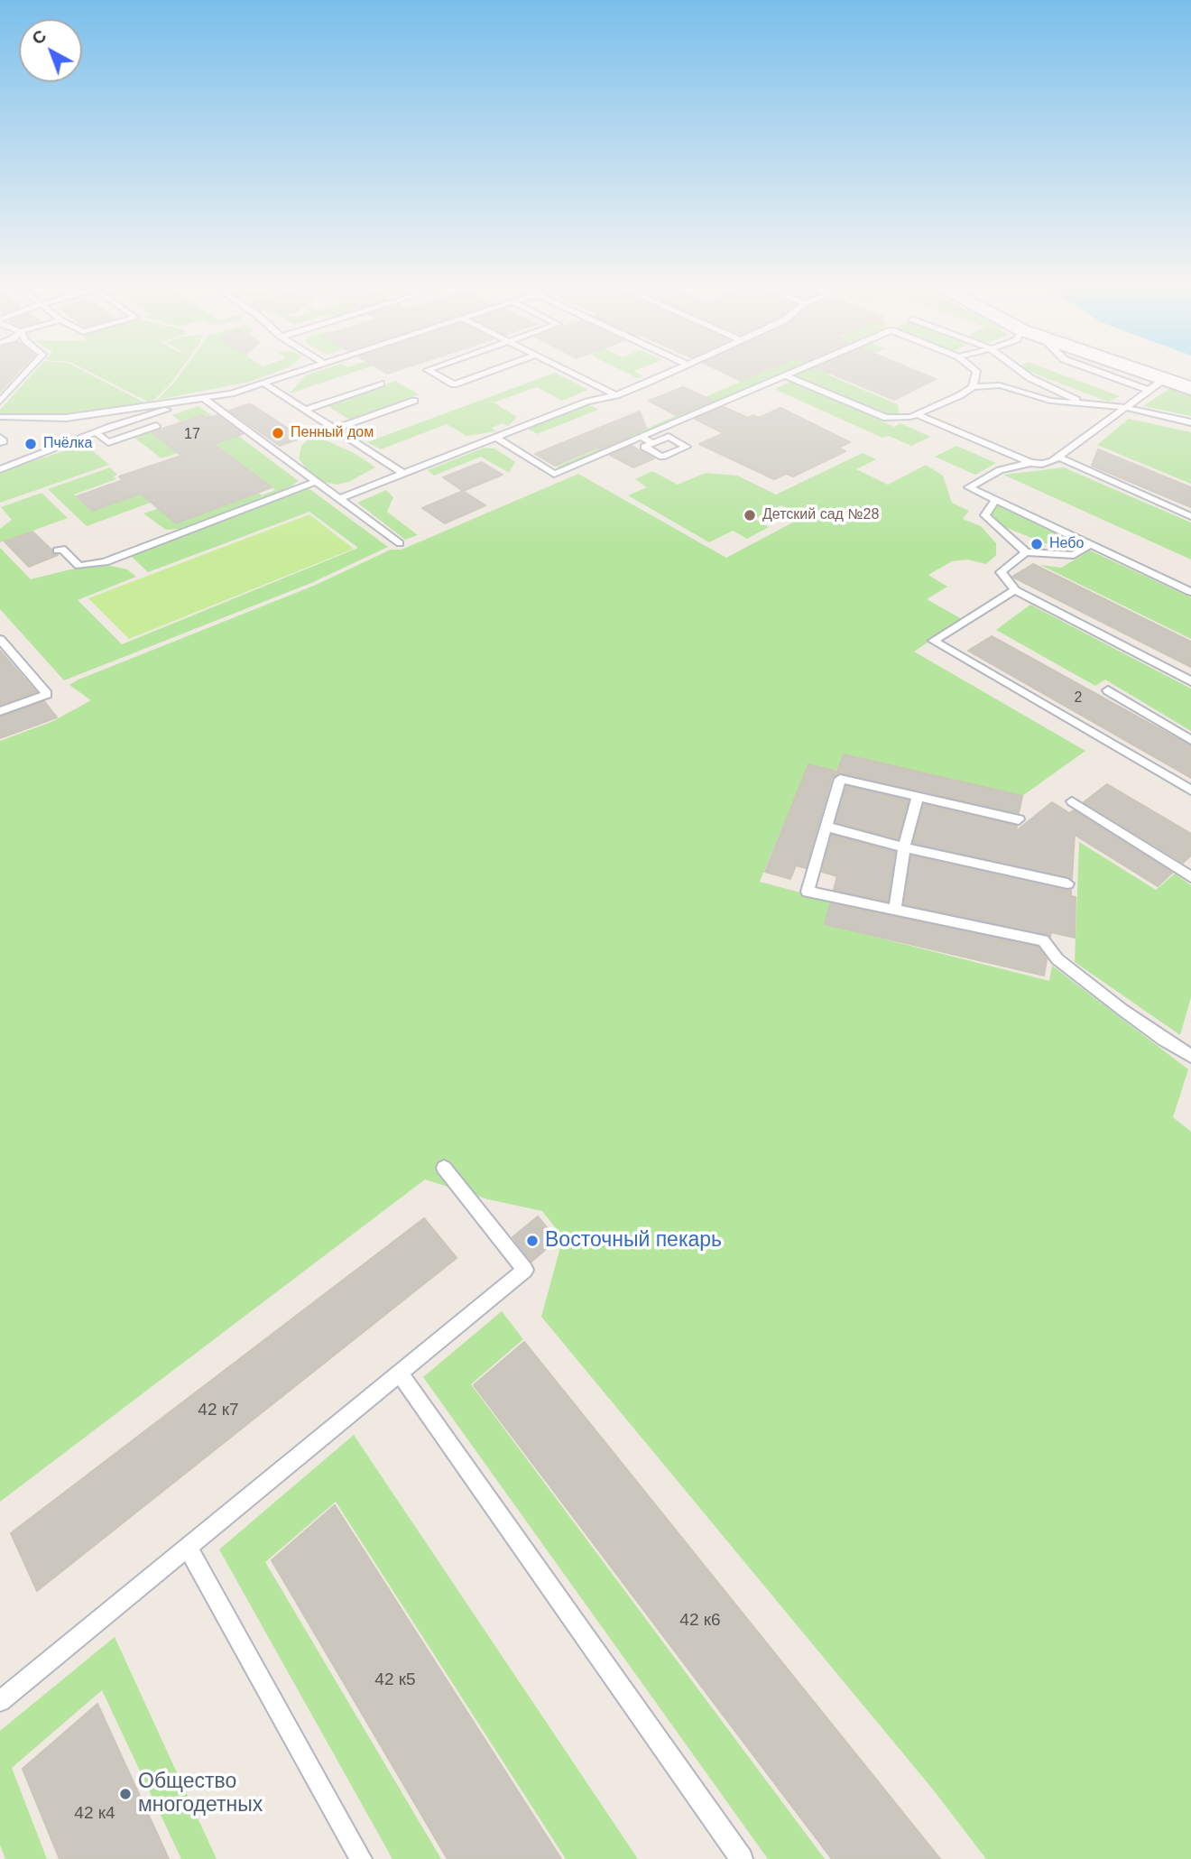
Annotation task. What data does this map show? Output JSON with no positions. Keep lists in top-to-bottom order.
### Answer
{
  "places": [
    "Пенный дом",
    "Пчёлка",
    "Детский сад №28",
    "Небо",
    "Восточный пекарь",
    "Общество многодетных"
  ],
  "house_numbers": [
    "17",
    "2",
    "42 к7",
    "42 к6",
    "42 к5",
    "42 к4"
  ],
  "north": "top left"
}
